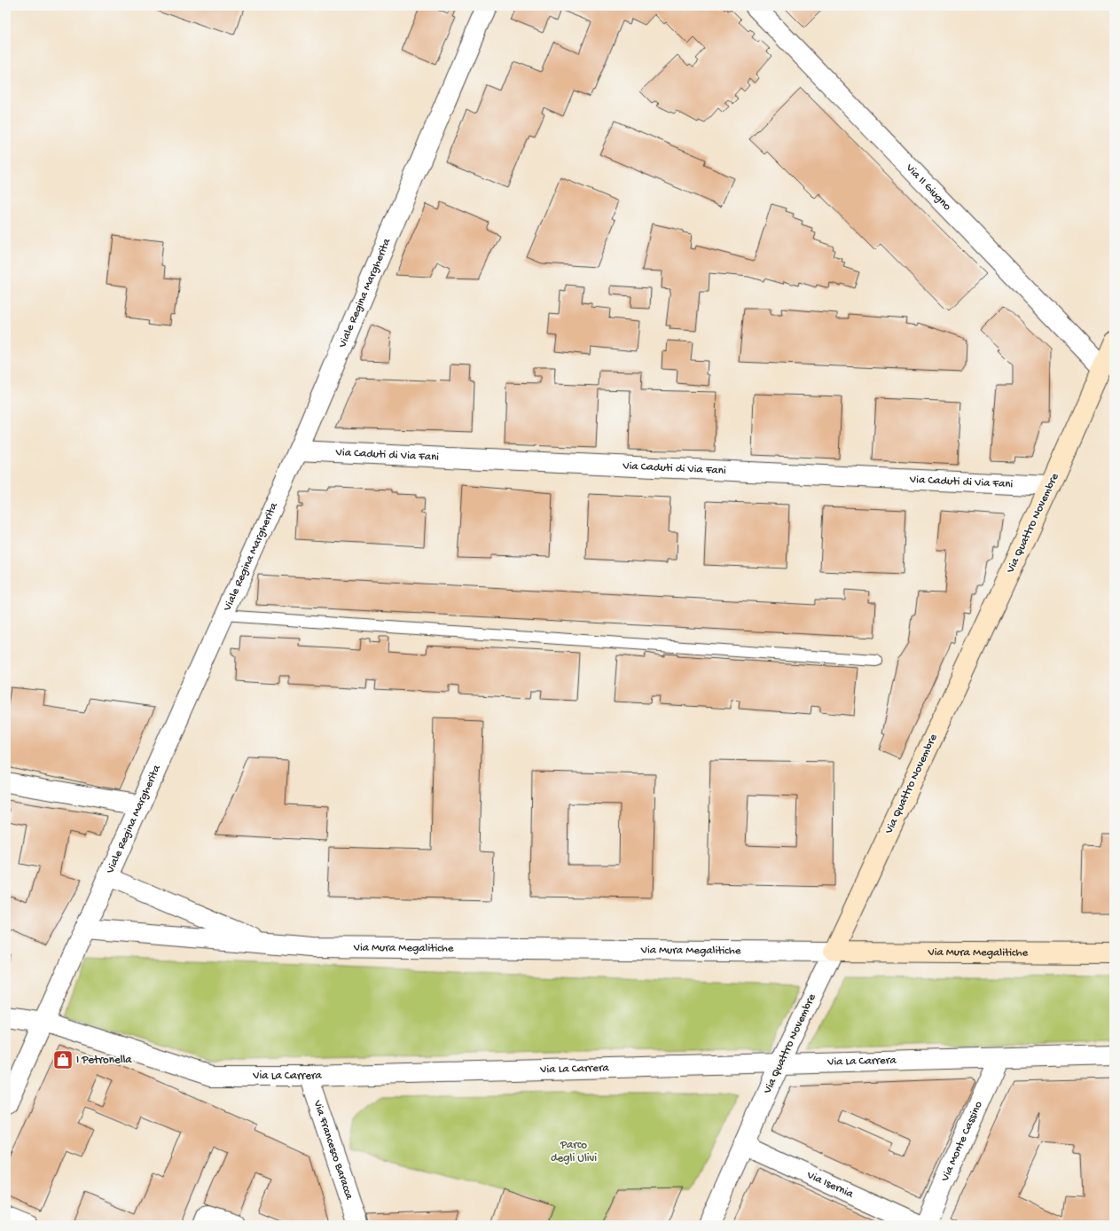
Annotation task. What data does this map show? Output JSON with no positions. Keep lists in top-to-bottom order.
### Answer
{
  "streets": {
    "main road": ["Via Quattro Novembre", "Via Mura Megalitiche"],
    "street": [
      "Via II Giugno",
      "Viale Regina Margherita",
      "Via Caduti di Via Fani",
      "Via La Carrera",
      "Via Monte Cassino",
      "Via Francesco Baracca",
      "Via Isernia"
    ]
  },
  "crossings": [
    ["Via II Giugno", "Via Quattro Novembre"],
    ["Viale Regina Margherita", "Via Caduti di Via Fani"],
    ["Viale Regina Margherita", "Via Mura Megalitiche"],
    ["Viale Regina Margherita", "Via La Carrera"],
    ["Via Caduti di Via Fani", "Via Quattro Novembre"],
    ["Via Quattro Novembre", "Via Mura Megalitiche"],
    ["Via Quattro Novembre", "Via La Carrera"],
    ["Via Quattro Novembre", "Via Isernia"],
    ["Via La Carrera", "Via Monte Cassino"],
    ["Via La Carrera", "Via Francesco Baracca"]
  ],
  "parks": ["Parco degli Ulivi"],
  "places": {
    "shop": ["I Petronella"]
  }
}
